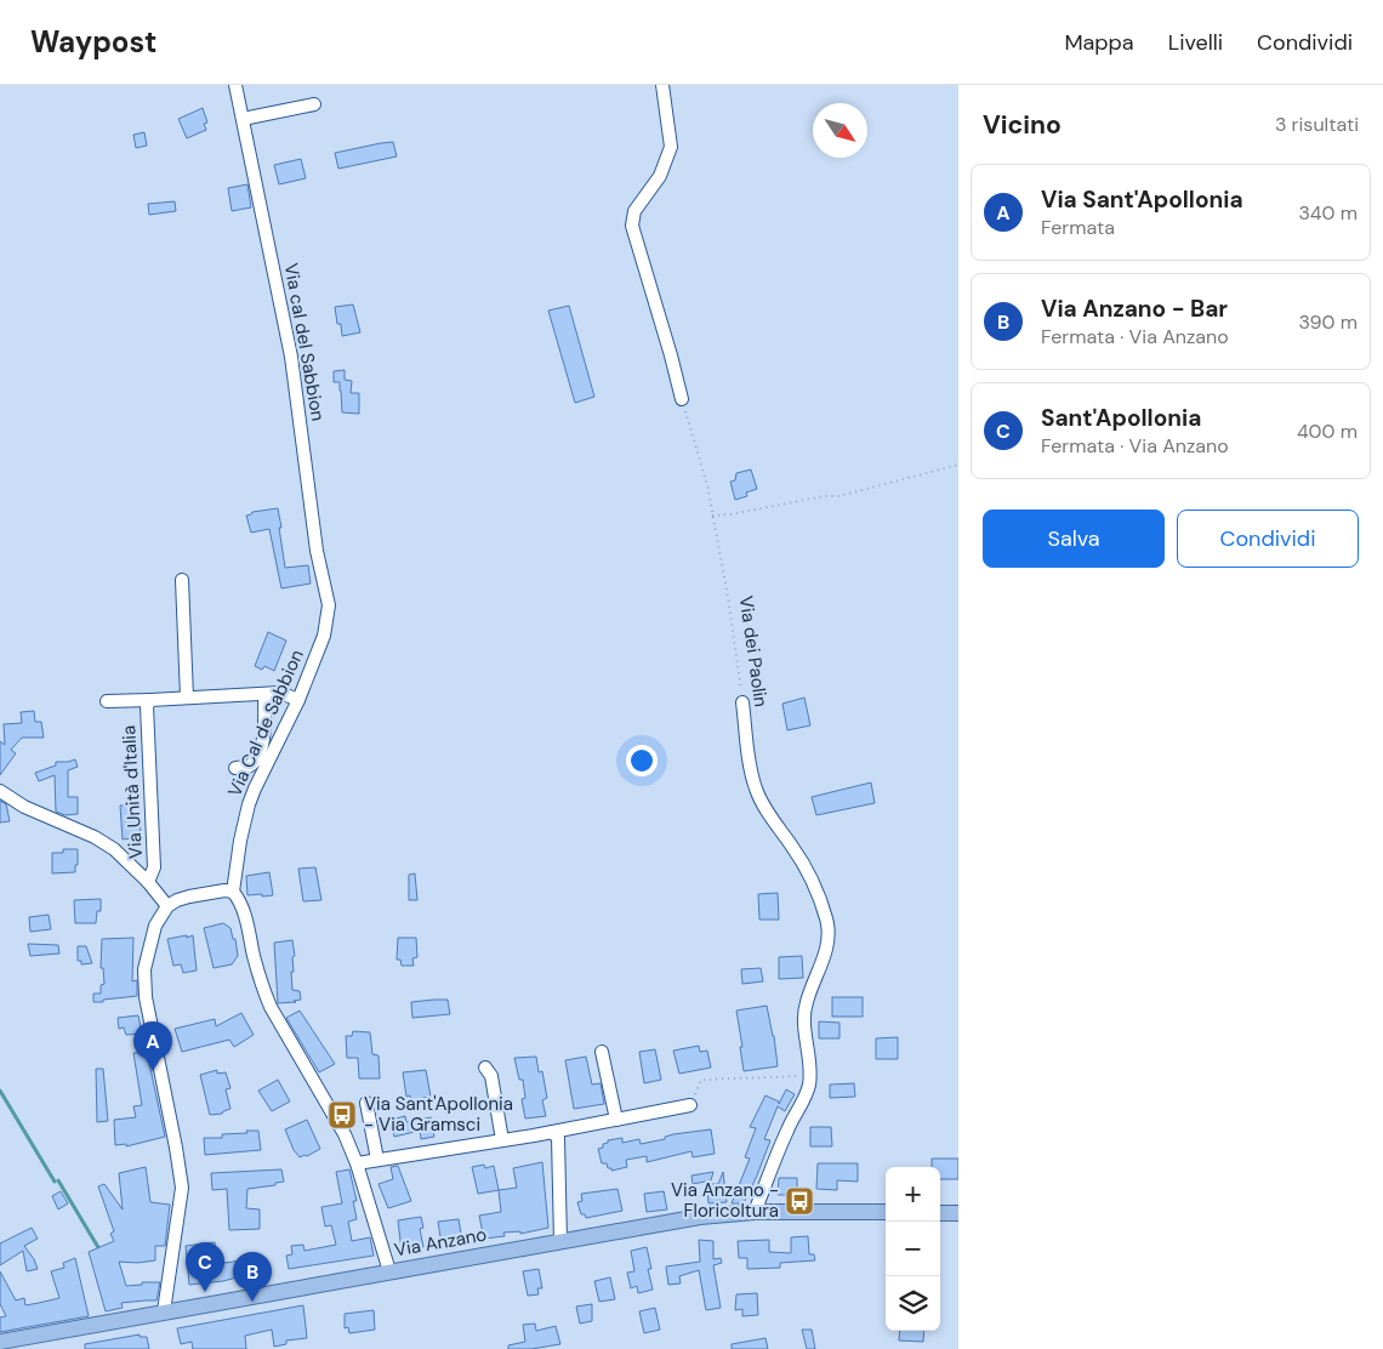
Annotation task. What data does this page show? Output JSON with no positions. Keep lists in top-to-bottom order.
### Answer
{
  "streets": {
    "main road": ["Via Anzano"],
    "street": [
      "Via cal del Sabbion",
      "Via dei Paolin",
      "Via Cal de Sabbion",
      "Via Unità d'Italia"
    ]
  },
  "crossings": [
    ["Via cal del Sabbion", "Via Cal de Sabbion"],
    ["Via dei Paolin", "Via Anzano"]
  ],
  "places": {
    "bus stop": ["Via Sant'Apollonia - Via Gramsci", "Via Anzano - Floricoltura"]
  },
  "north": "bottom right",
  "page": {
    "header": "Waypost",
    "nav": ["Mappa", "Livelli", "Condividi"],
    "heading": ["Vicino", "3 risultati"],
    "list": [
      {
        "mark": "A",
        "name": "Via Sant'Apollonia",
        "note": "Fermata",
        "value": "340 m"
      },
      {
        "mark": "B",
        "name": "Via Anzano - Bar",
        "note": "Fermata · Via Anzano",
        "value": "390 m"
      },
      {
        "mark": "C",
        "name": "Sant'Apollonia",
        "note": "Fermata · Via Anzano",
        "value": "400 m"
      }
    ],
    "buttons": ["Salva", "Condividi"],
    "pins": ["A", "C", "B"],
    "map_buttons": ["+", "−"]
  }
}
